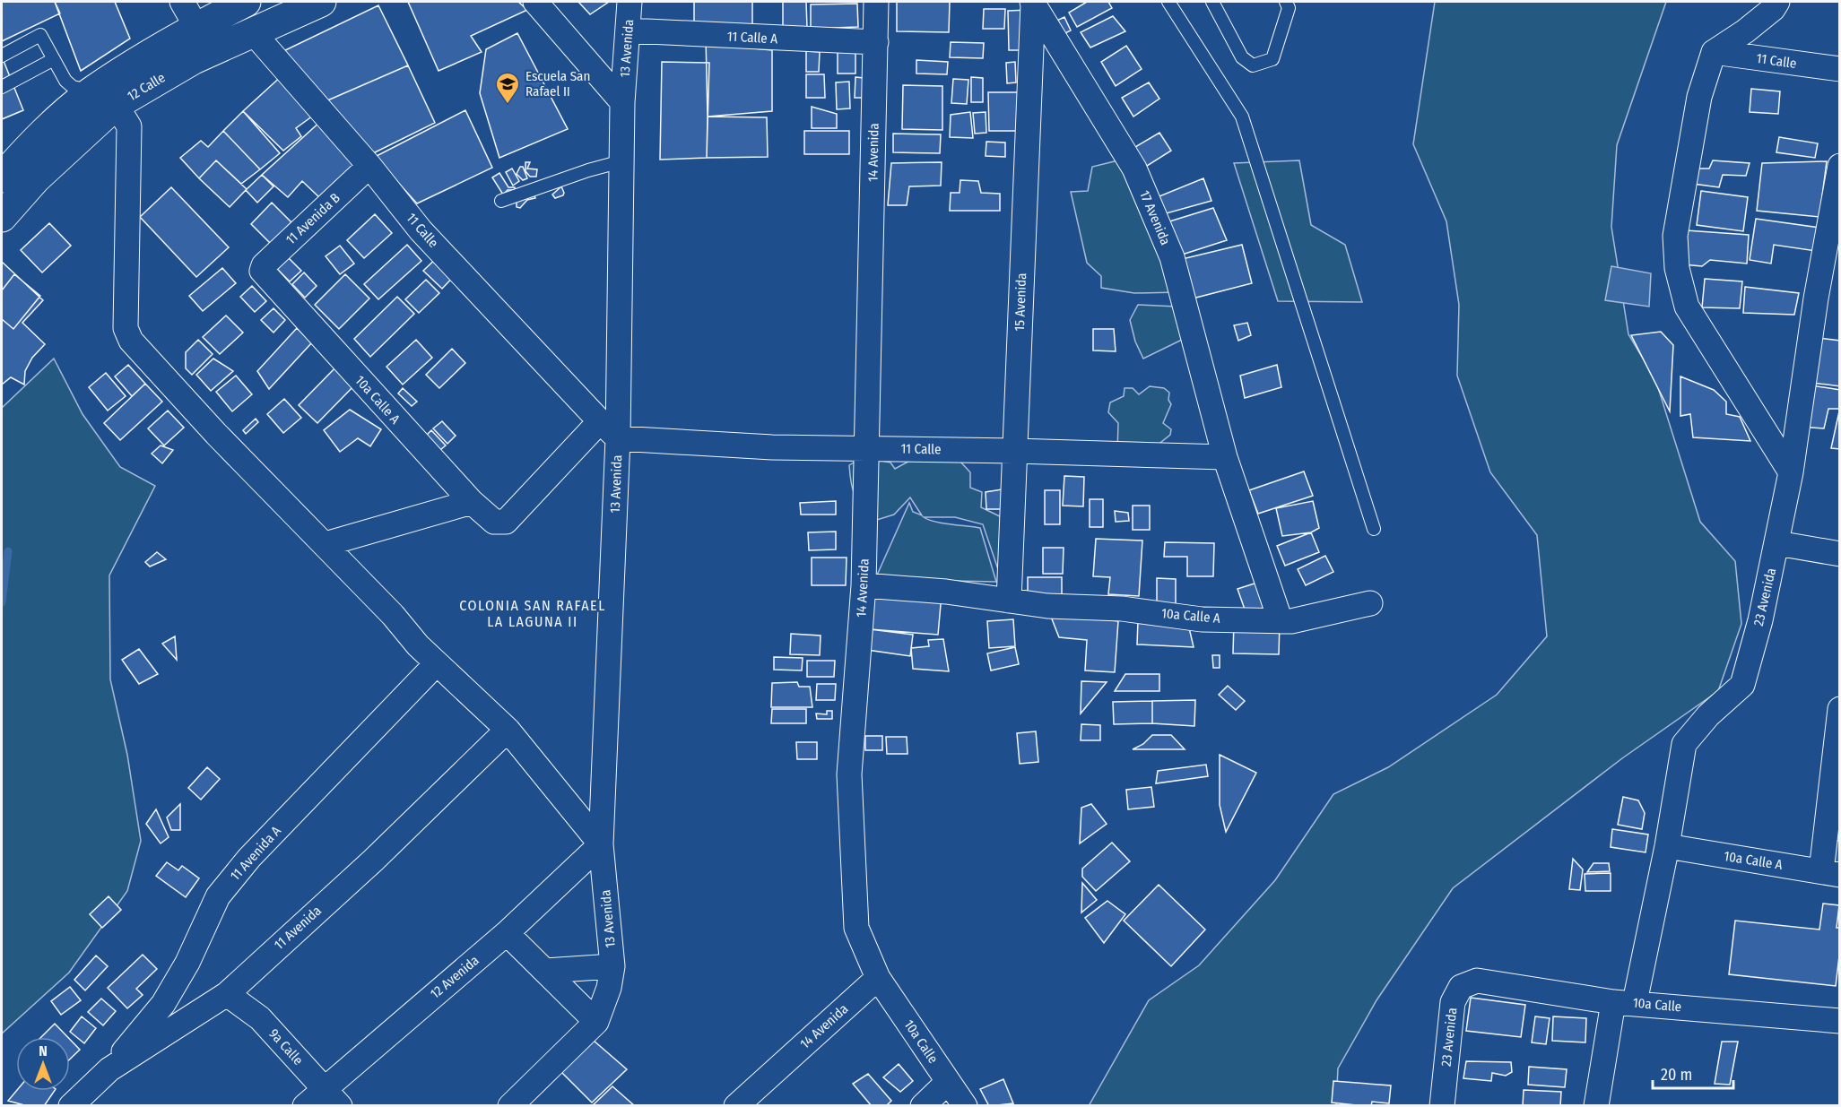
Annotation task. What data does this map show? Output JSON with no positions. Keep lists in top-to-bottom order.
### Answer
{
  "streets": {
    "main road": ["12 Calle"],
    "street": [
      "11 Calle A",
      "13 Avenida",
      "11 Calle",
      "14 Avenida",
      "17 Avenida",
      "11 Avenida B",
      "15 Avenida",
      "10a Calle A",
      "23 Avenida",
      "11 Avenida A",
      "11 Avenida",
      "12 Avenida",
      "10a Calle",
      "9a Calle"
    ]
  },
  "crossings": [
    ["11 Calle A", "13 Avenida"],
    ["11 Calle A", "14 Avenida"],
    ["13 Avenida", "11 Calle"],
    ["13 Avenida", "12 Avenida"],
    ["11 Calle", "12 Calle"],
    ["11 Calle", "14 Avenida"],
    ["11 Calle", "17 Avenida"],
    ["11 Calle", "11 Avenida B"],
    ["11 Calle", "15 Avenida"],
    ["11 Calle", "10a Calle A"],
    ["14 Avenida", "10a Calle A"],
    ["14 Avenida", "10a Calle"],
    ["17 Avenida", "15 Avenida"],
    ["17 Avenida", "10a Calle A"],
    ["11 Avenida B", "10a Calle A"],
    ["15 Avenida", "10a Calle A"],
    ["10a Calle A", "23 Avenida"],
    ["23 Avenida", "10a Calle"],
    ["11 Avenida A", "11 Avenida"],
    ["11 Avenida", "9a Calle"],
    ["12 Avenida", "9a Calle"]
  ],
  "districts": ["COLONIA SAN RAFAEL LA LAGUNA II"],
  "places": {
    "school or university": ["Escuela San Rafael II"]
  },
  "scale_bar": "20 m",
  "north": "top"
}
